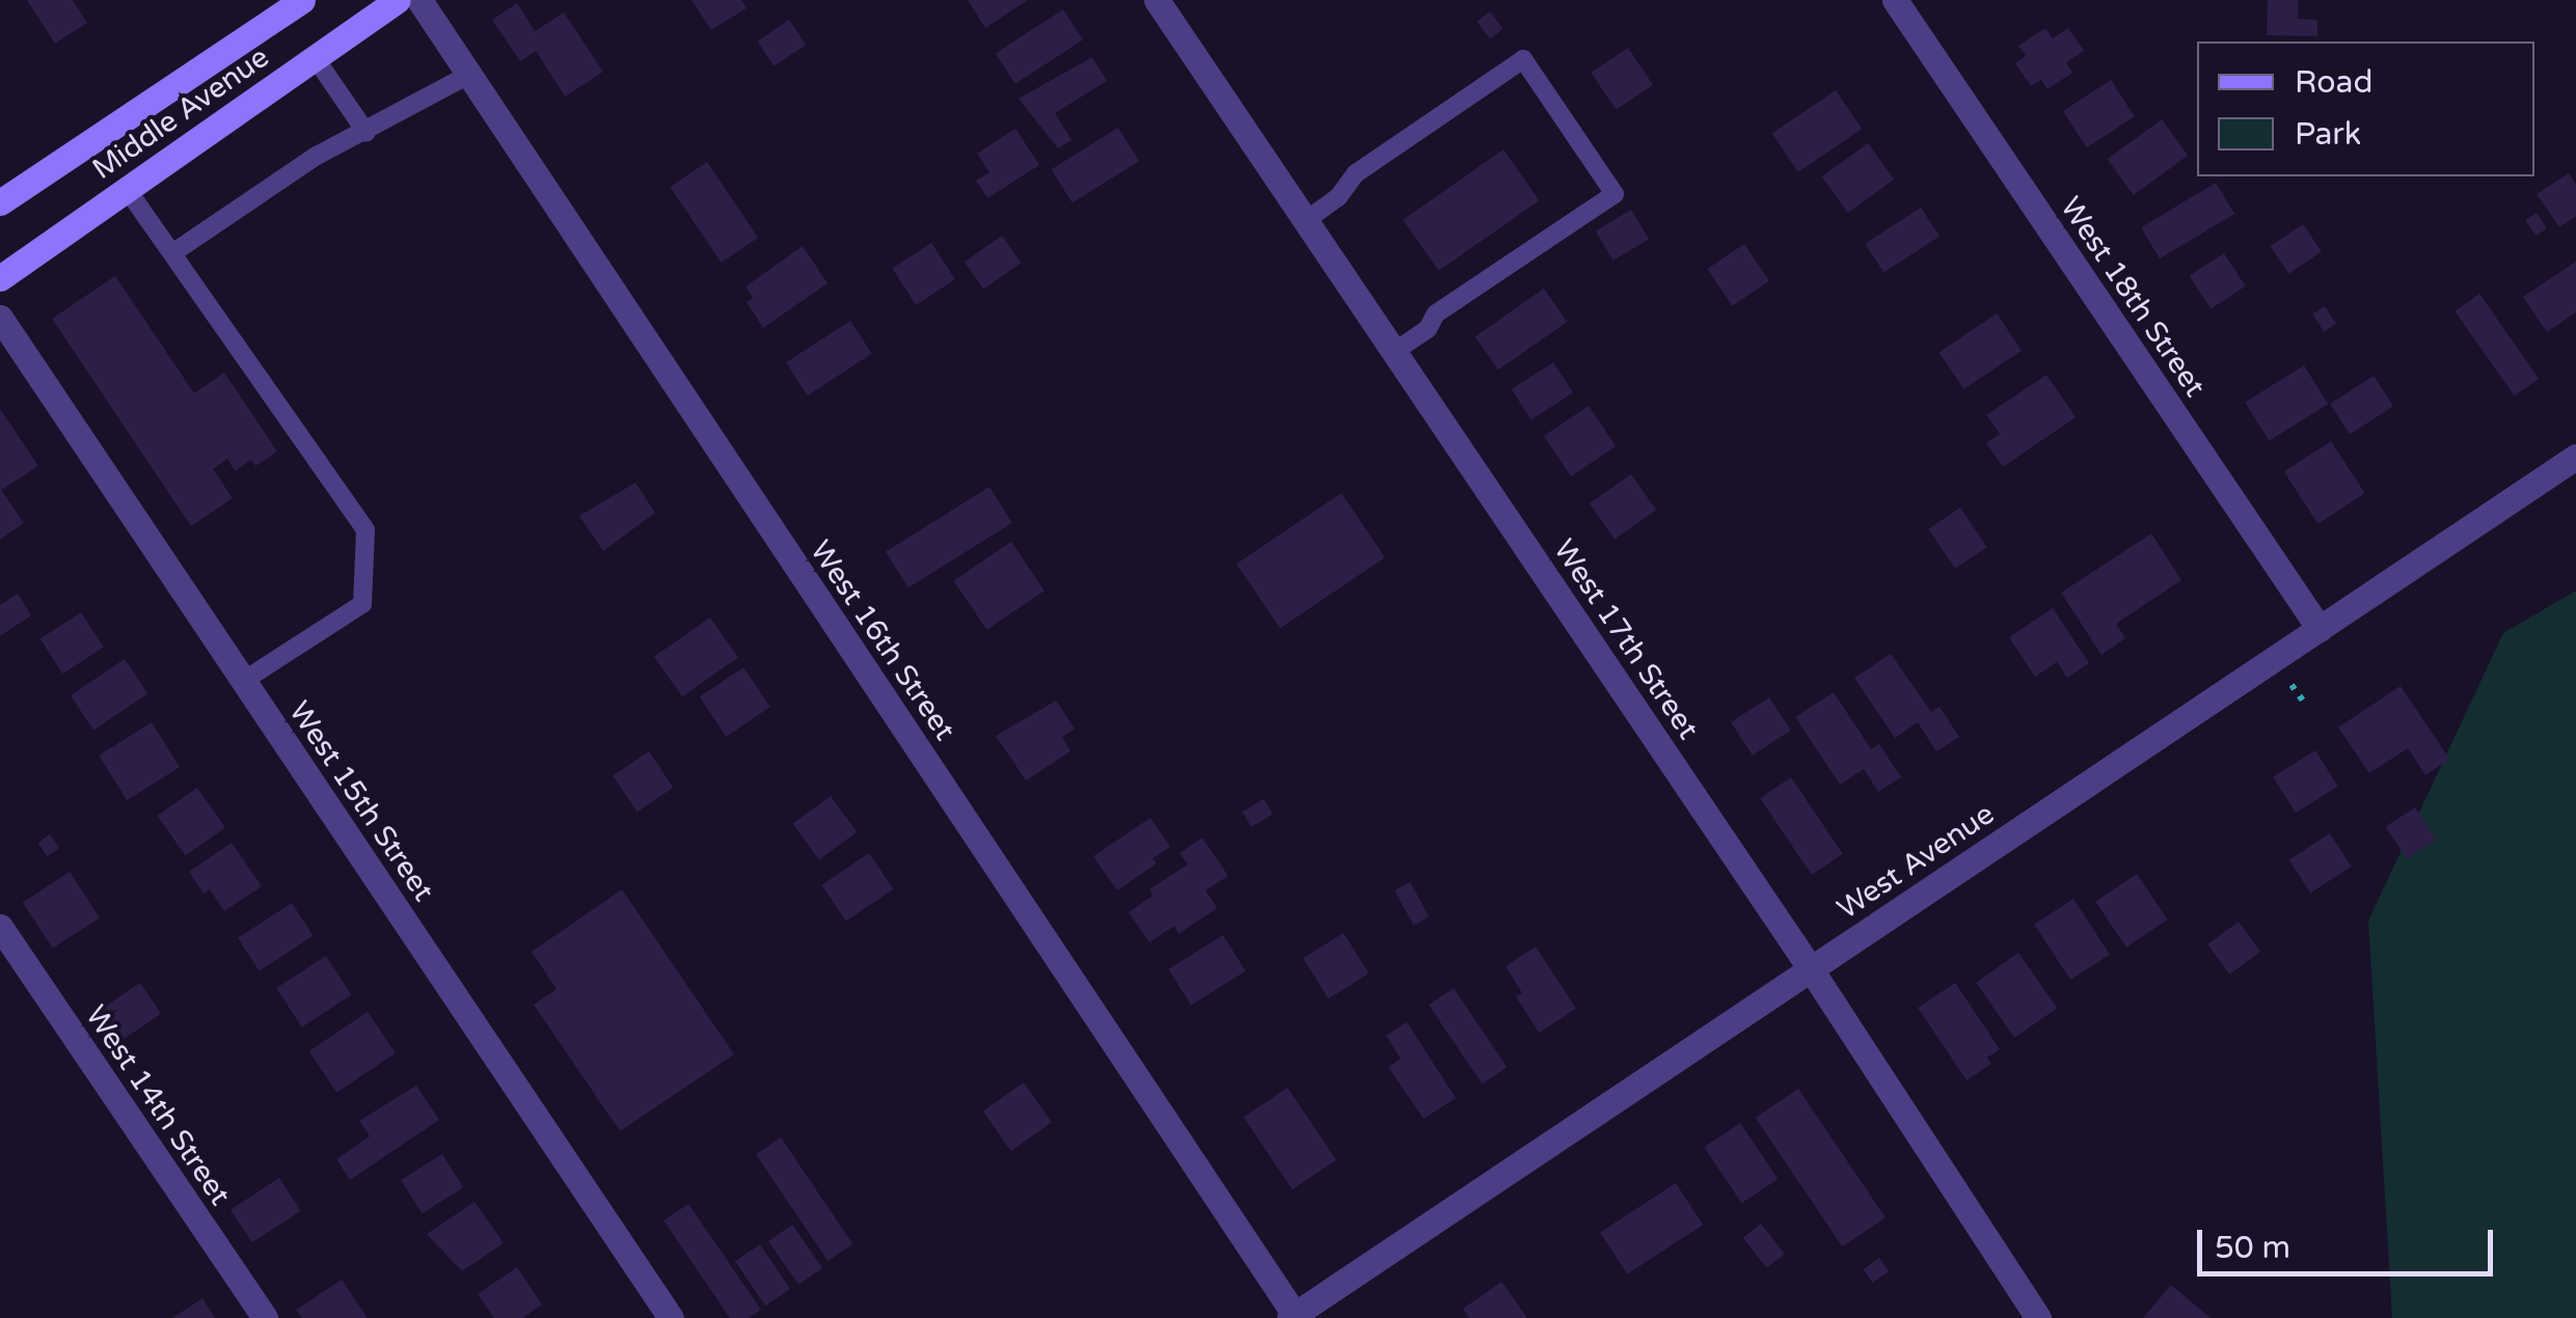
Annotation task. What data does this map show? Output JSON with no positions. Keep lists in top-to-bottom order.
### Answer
{
  "streets": {
    "main road": ["Middle Avenue"],
    "street": [
      "West 18th Street",
      "West 17th Street",
      "West 16th Street",
      "West 15th Street",
      "West Avenue",
      "West 14th Street"
    ]
  },
  "crossings": [
    ["West 18th Street", "West Avenue"],
    ["West 17th Street", "West Avenue"],
    ["West 16th Street", "West Avenue"]
  ],
  "legend": ["Road", "Park"],
  "scale_bar": "50 m"
}
